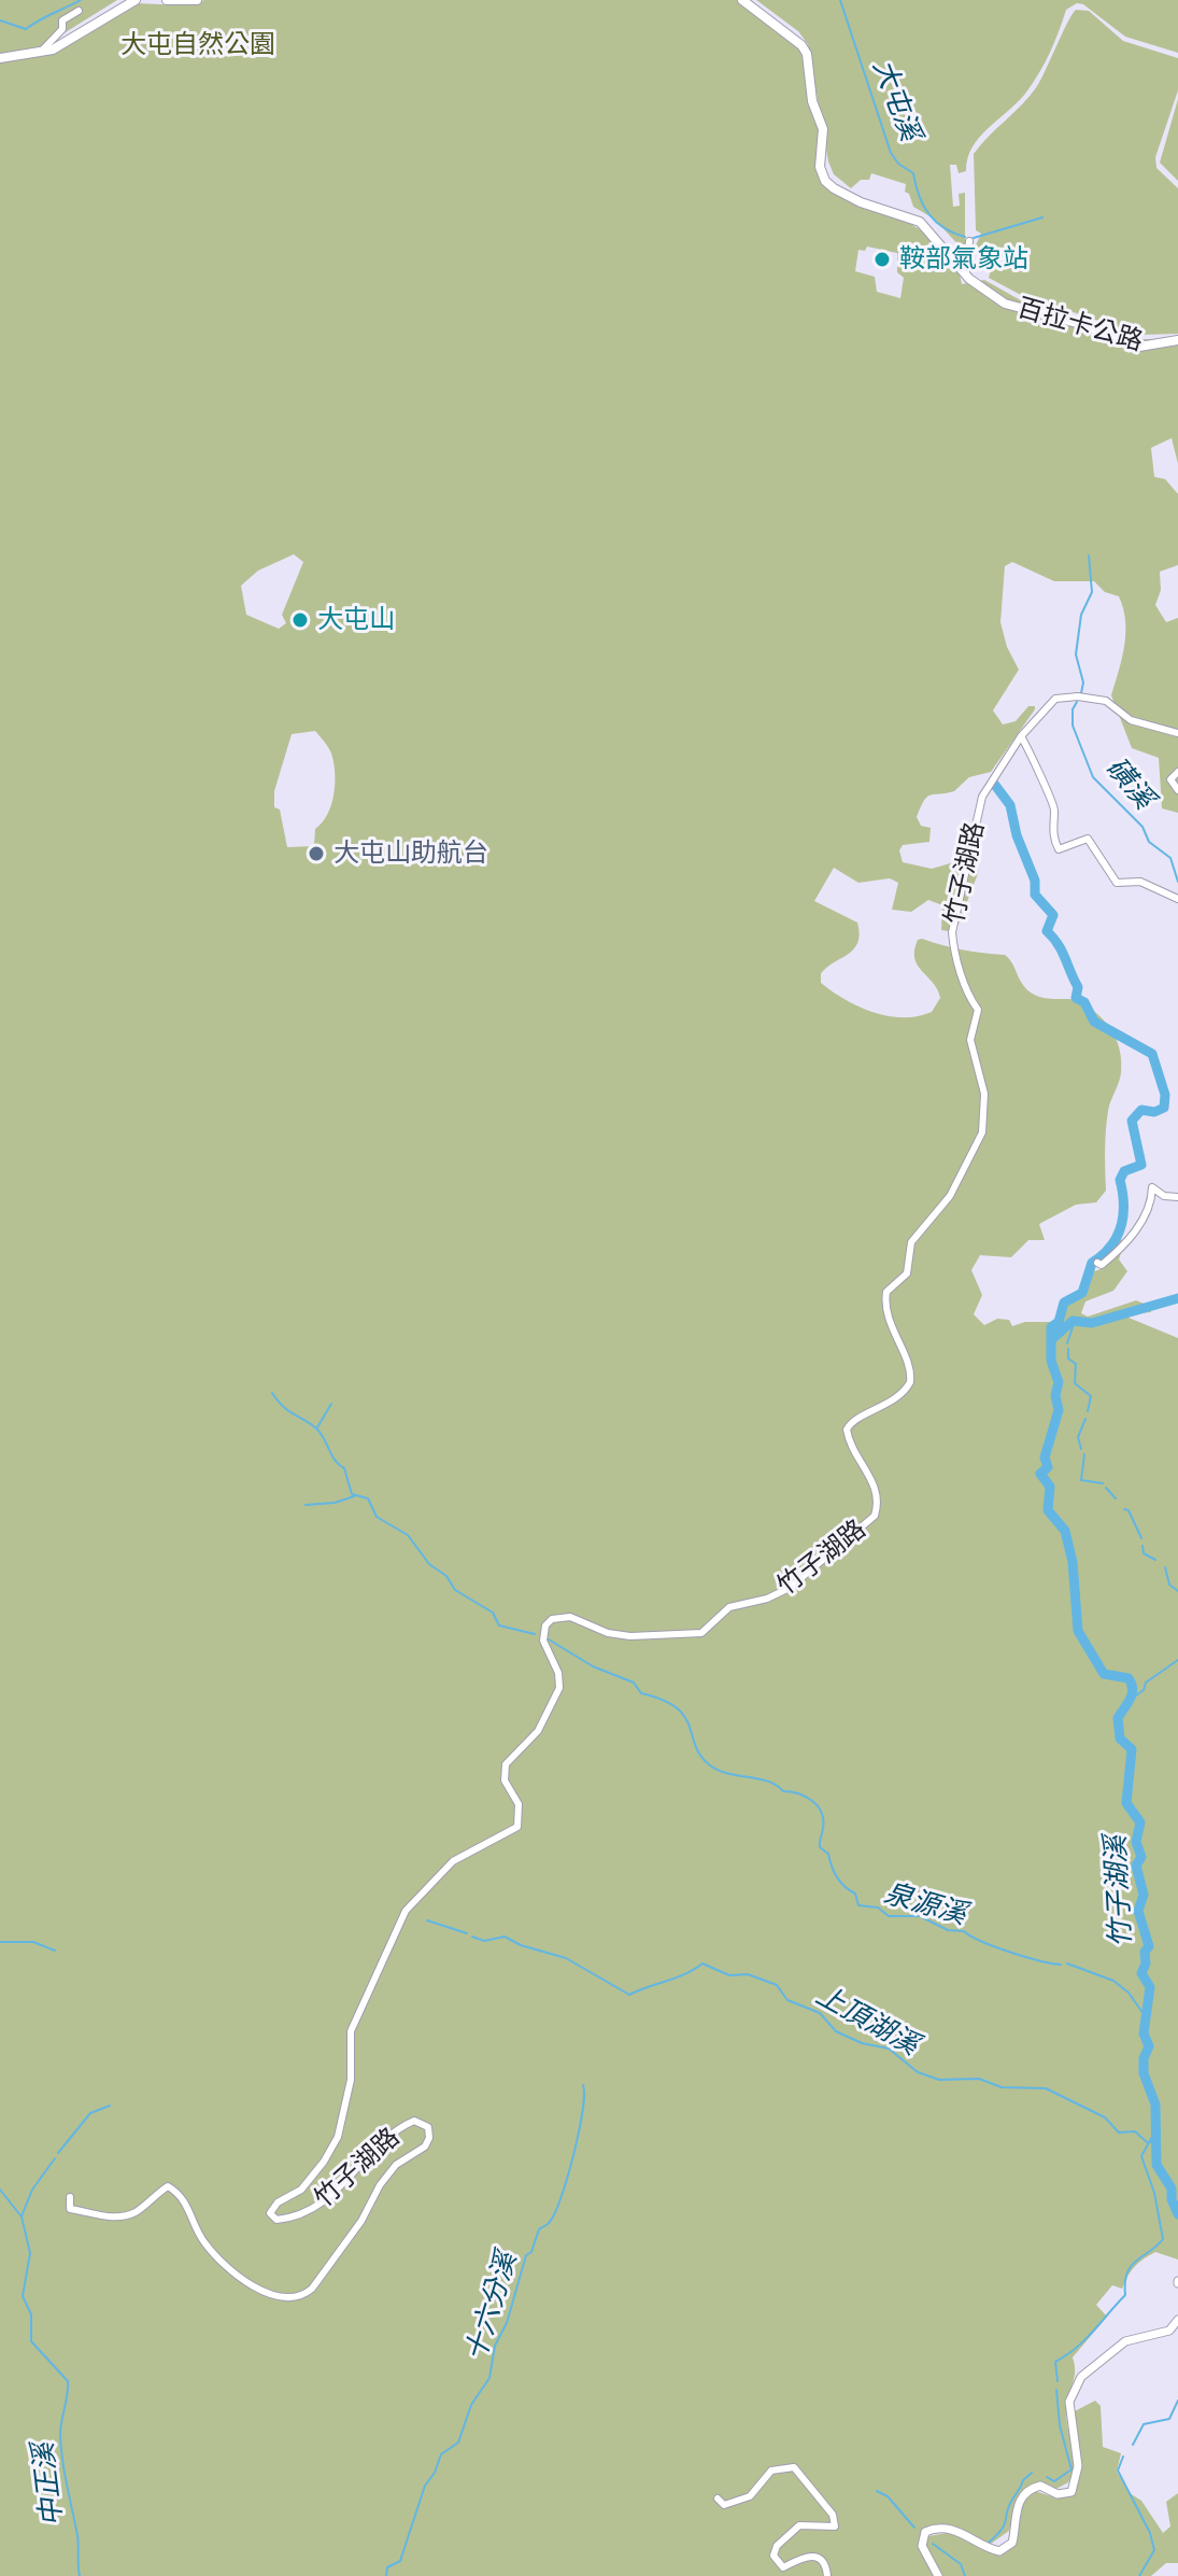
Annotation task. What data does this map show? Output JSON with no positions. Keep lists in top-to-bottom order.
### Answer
{
  "streets": {
    "main road": ["百拉卡公路"],
    "street": ["竹子湖路"]
  },
  "water": [
    "大屯溪",
    "磺溪",
    "竹子湖溪",
    "泉源溪",
    "上頂湖溪",
    "十六分溪",
    "中正溪"
  ],
  "parks": ["大屯自然公園"],
  "places": ["鞍部氣象站", "大屯山", "大屯山助航台"]
}
